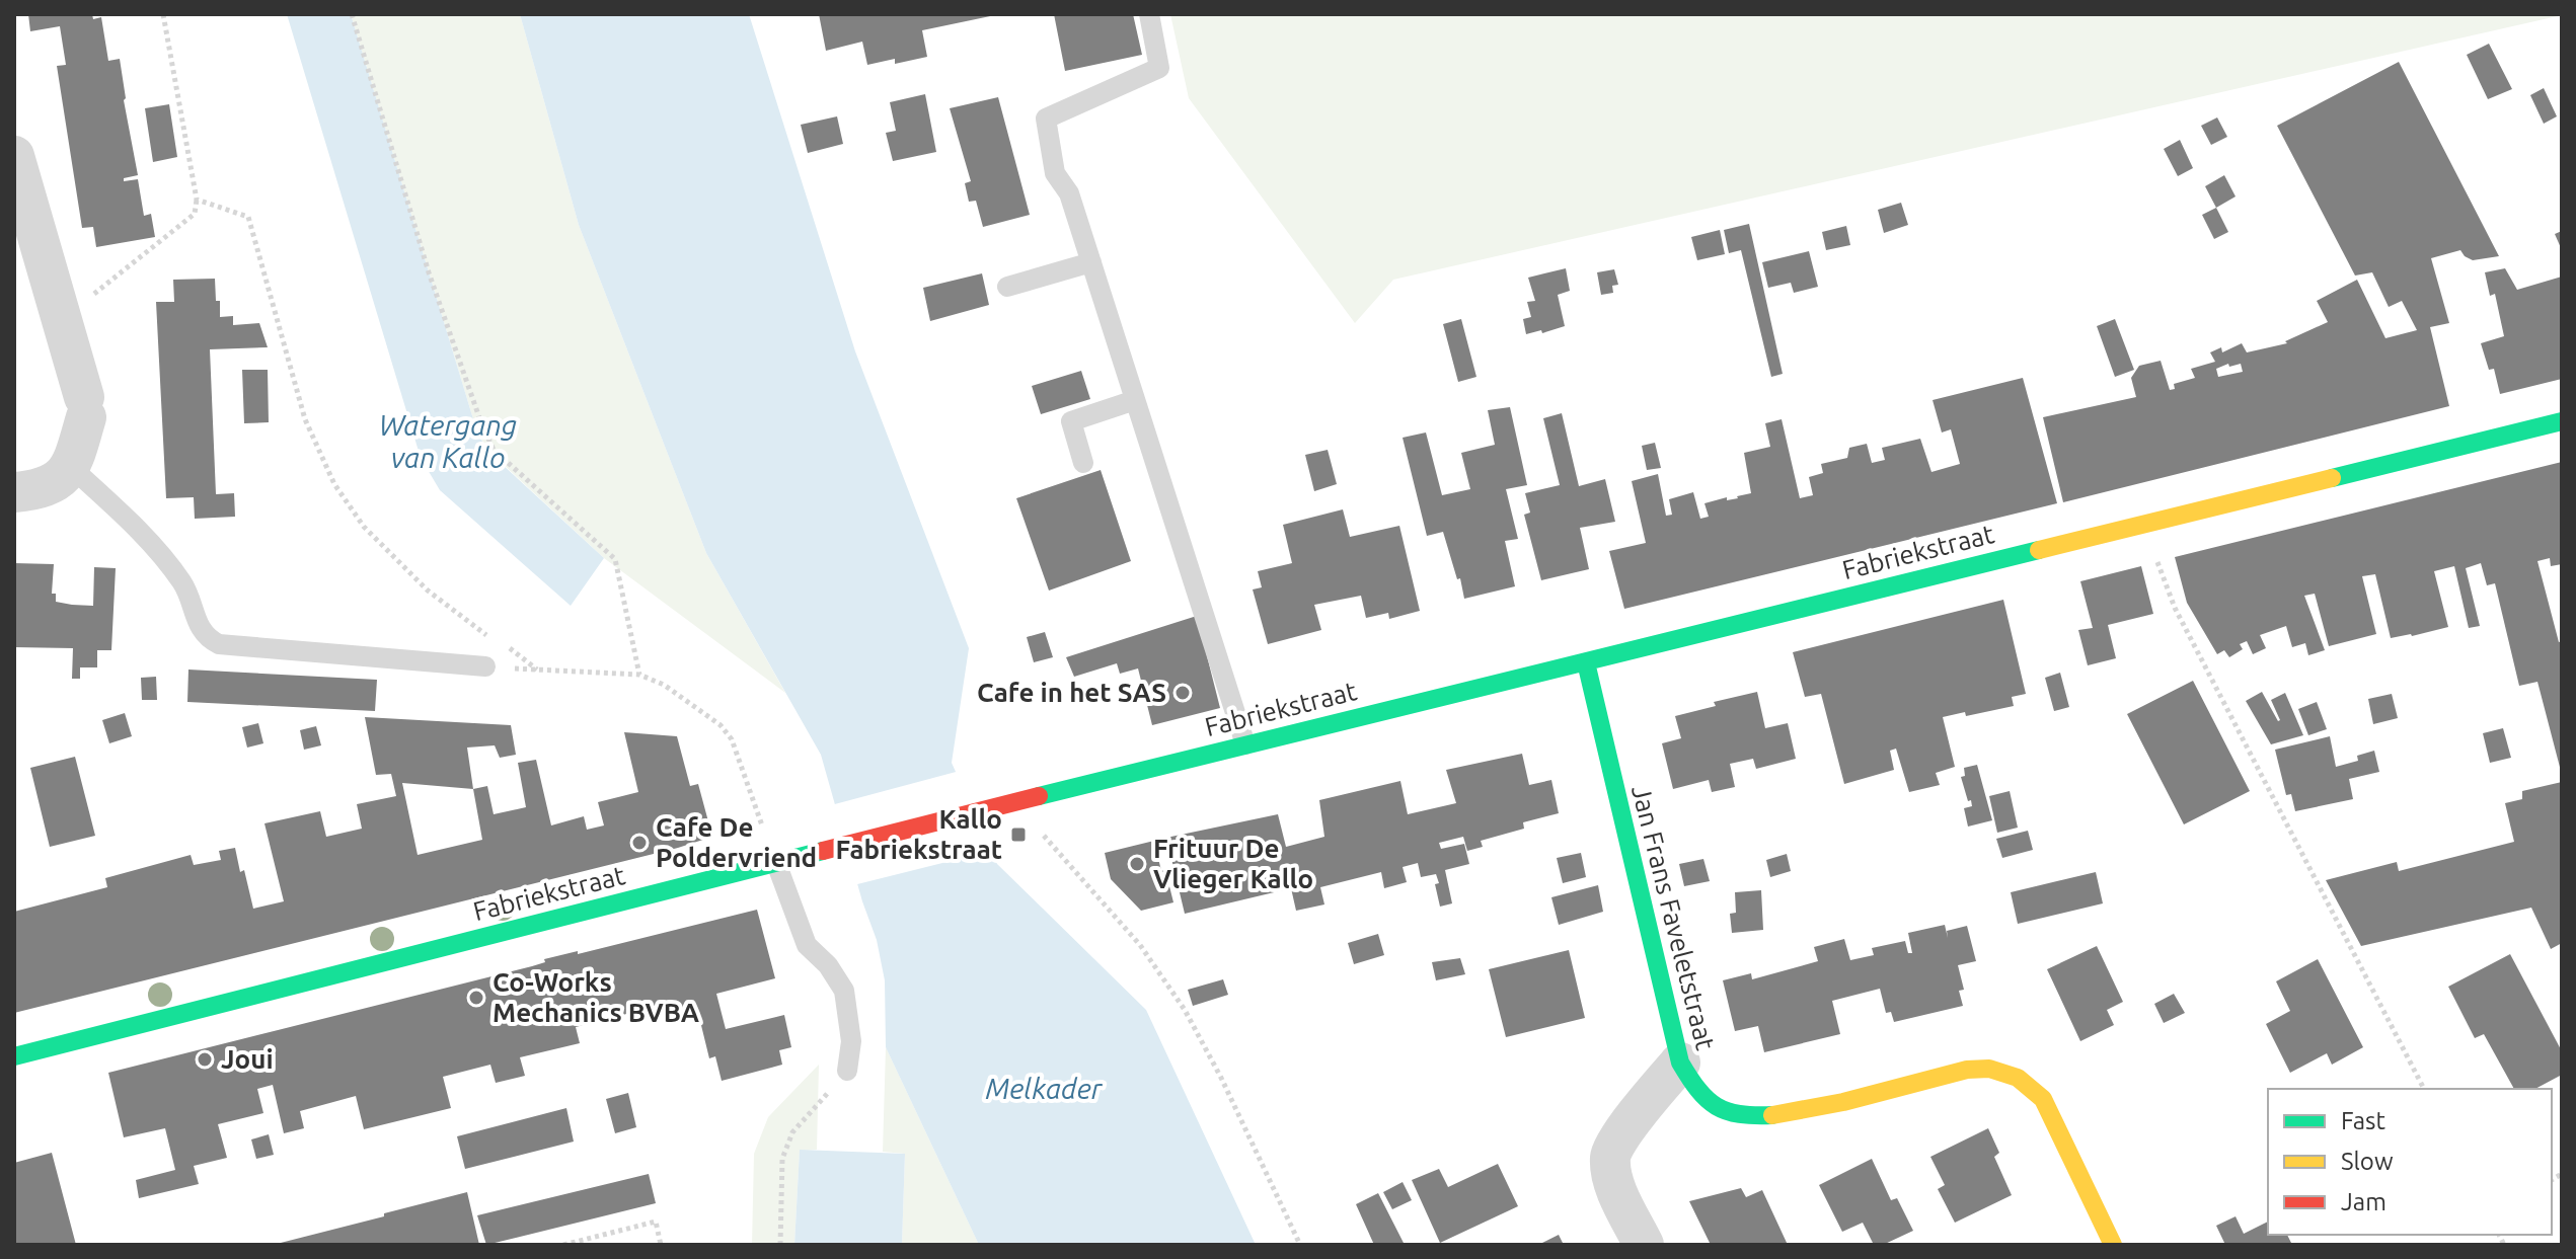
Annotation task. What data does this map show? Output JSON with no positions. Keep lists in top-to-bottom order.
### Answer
{
  "streets": {
    "main road": ["Fabriekstraat", "Jan Frans Faveletstraat"]
  },
  "crossings": [
    ["Fabriekstraat", "Jan Frans Faveletstraat"]
  ],
  "water": ["Watergang van Kallo", "Melkader"],
  "places": {
    "other": [
      "Cafe in het SAS",
      "Cafe De Poldervriend",
      "Frituur De Vlieger Kallo",
      "Co-Works Mechanics BVBA",
      "Joui"
    ],
    "transit": ["Kallo Fabriekstraat"]
  },
  "legend": ["Fast", "Slow", "Jam"]
}
